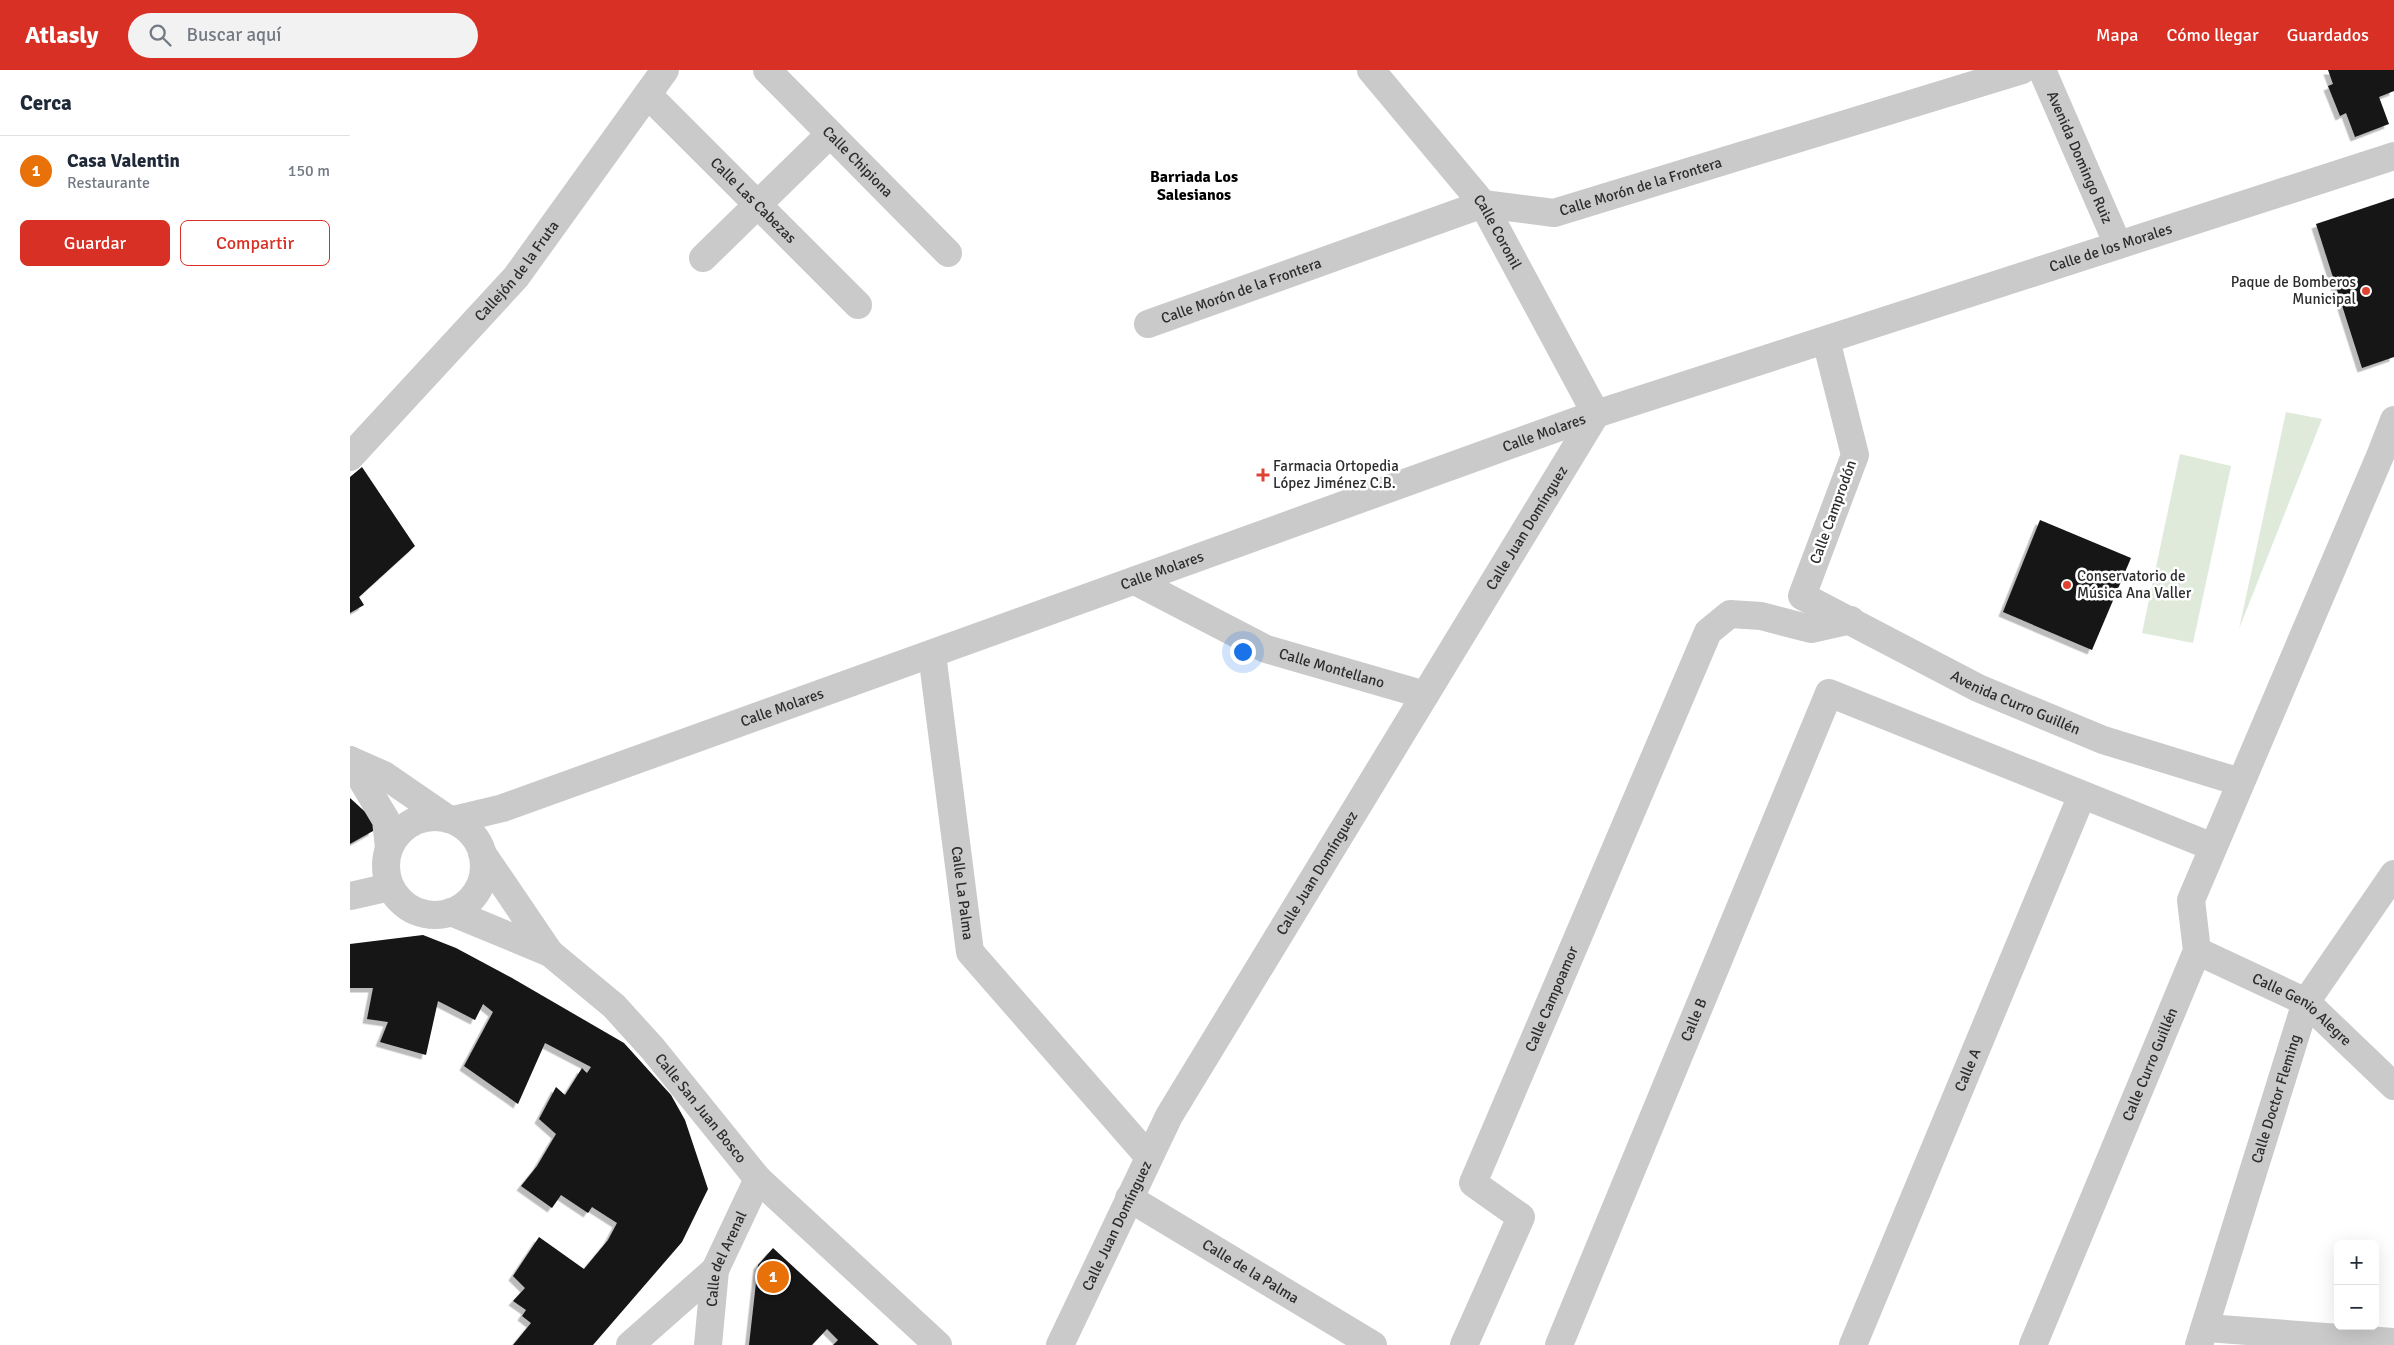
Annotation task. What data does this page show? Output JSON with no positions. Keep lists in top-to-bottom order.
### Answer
{
  "streets": {
    "street": [
      "Avenida Domingo Ruiz",
      "Calle Chipiona",
      "Calle Morón de la Frontera",
      "Calle Las Cabezas",
      "Calle Coronil",
      "Calle de los Morales",
      "Callejón de la Fruta",
      "Calle Molares",
      "Calle Camprodón",
      "Calle Juan Domínguez",
      "Calle Montellano",
      "Avenida Curro Guillén",
      "Calle La Palma",
      "Calle Campoamor",
      "Calle Genio Alegre",
      "Calle B",
      "Calle Curro Guillén",
      "Calle A",
      "Calle Doctor Fleming",
      "Calle San Juan Bosco",
      "Calle del Arenal",
      "Calle de la Palma"
    ]
  },
  "crossings": [
    ["Avenida Domingo Ruiz", "Calle de los Morales"],
    ["Calle Morón de la Frontera", "Calle Coronil"],
    ["Calle Las Cabezas", "Callejón de la Fruta"],
    ["Calle Coronil", "Calle Molares"],
    ["Calle Coronil", "Calle Juan Domínguez"],
    ["Calle de los Morales", "Calle Molares"],
    ["Calle de los Morales", "Calle Camprodón"],
    ["Calle Molares", "Calle Camprodón"],
    ["Calle Molares", "Calle Juan Domínguez"],
    ["Calle Molares", "Calle Montellano"],
    ["Calle Molares", "Calle La Palma"],
    ["Calle Molares", "Calle San Juan Bosco"],
    ["Calle Camprodón", "Avenida Curro Guillén"],
    ["Calle Juan Domínguez", "Calle Montellano"],
    ["Calle Juan Domínguez", "Calle La Palma"],
    ["Calle Juan Domínguez", "Calle de la Palma"],
    ["Avenida Curro Guillén", "Calle Campoamor"],
    ["Calle Genio Alegre", "Calle Curro Guillén"],
    ["Calle Genio Alegre", "Calle Doctor Fleming"],
    ["Calle B", "Calle A"],
    ["Calle San Juan Bosco", "Calle del Arenal"]
  ],
  "districts": ["Barriada Los Salesianos"],
  "places": {
    "other": ["Paque de Bomberos Municipal", "Conservatorio de Música Ana Valler"],
    "health": ["Farmacia Ortopedia López Jiménez C.B."]
  },
  "page": {
    "header": "Atlasly",
    "search": "Buscar aquí",
    "nav": ["Mapa", "Cómo llegar", "Guardados"],
    "heading": "Cerca",
    "list": [
      {
        "mark": "1",
        "name": "Casa Valentin",
        "note": "Restaurante",
        "value": "150 m"
      }
    ],
    "buttons": ["Guardar", "Compartir"],
    "map_buttons": ["+", "−"],
    "pins": "1"
  }
}
